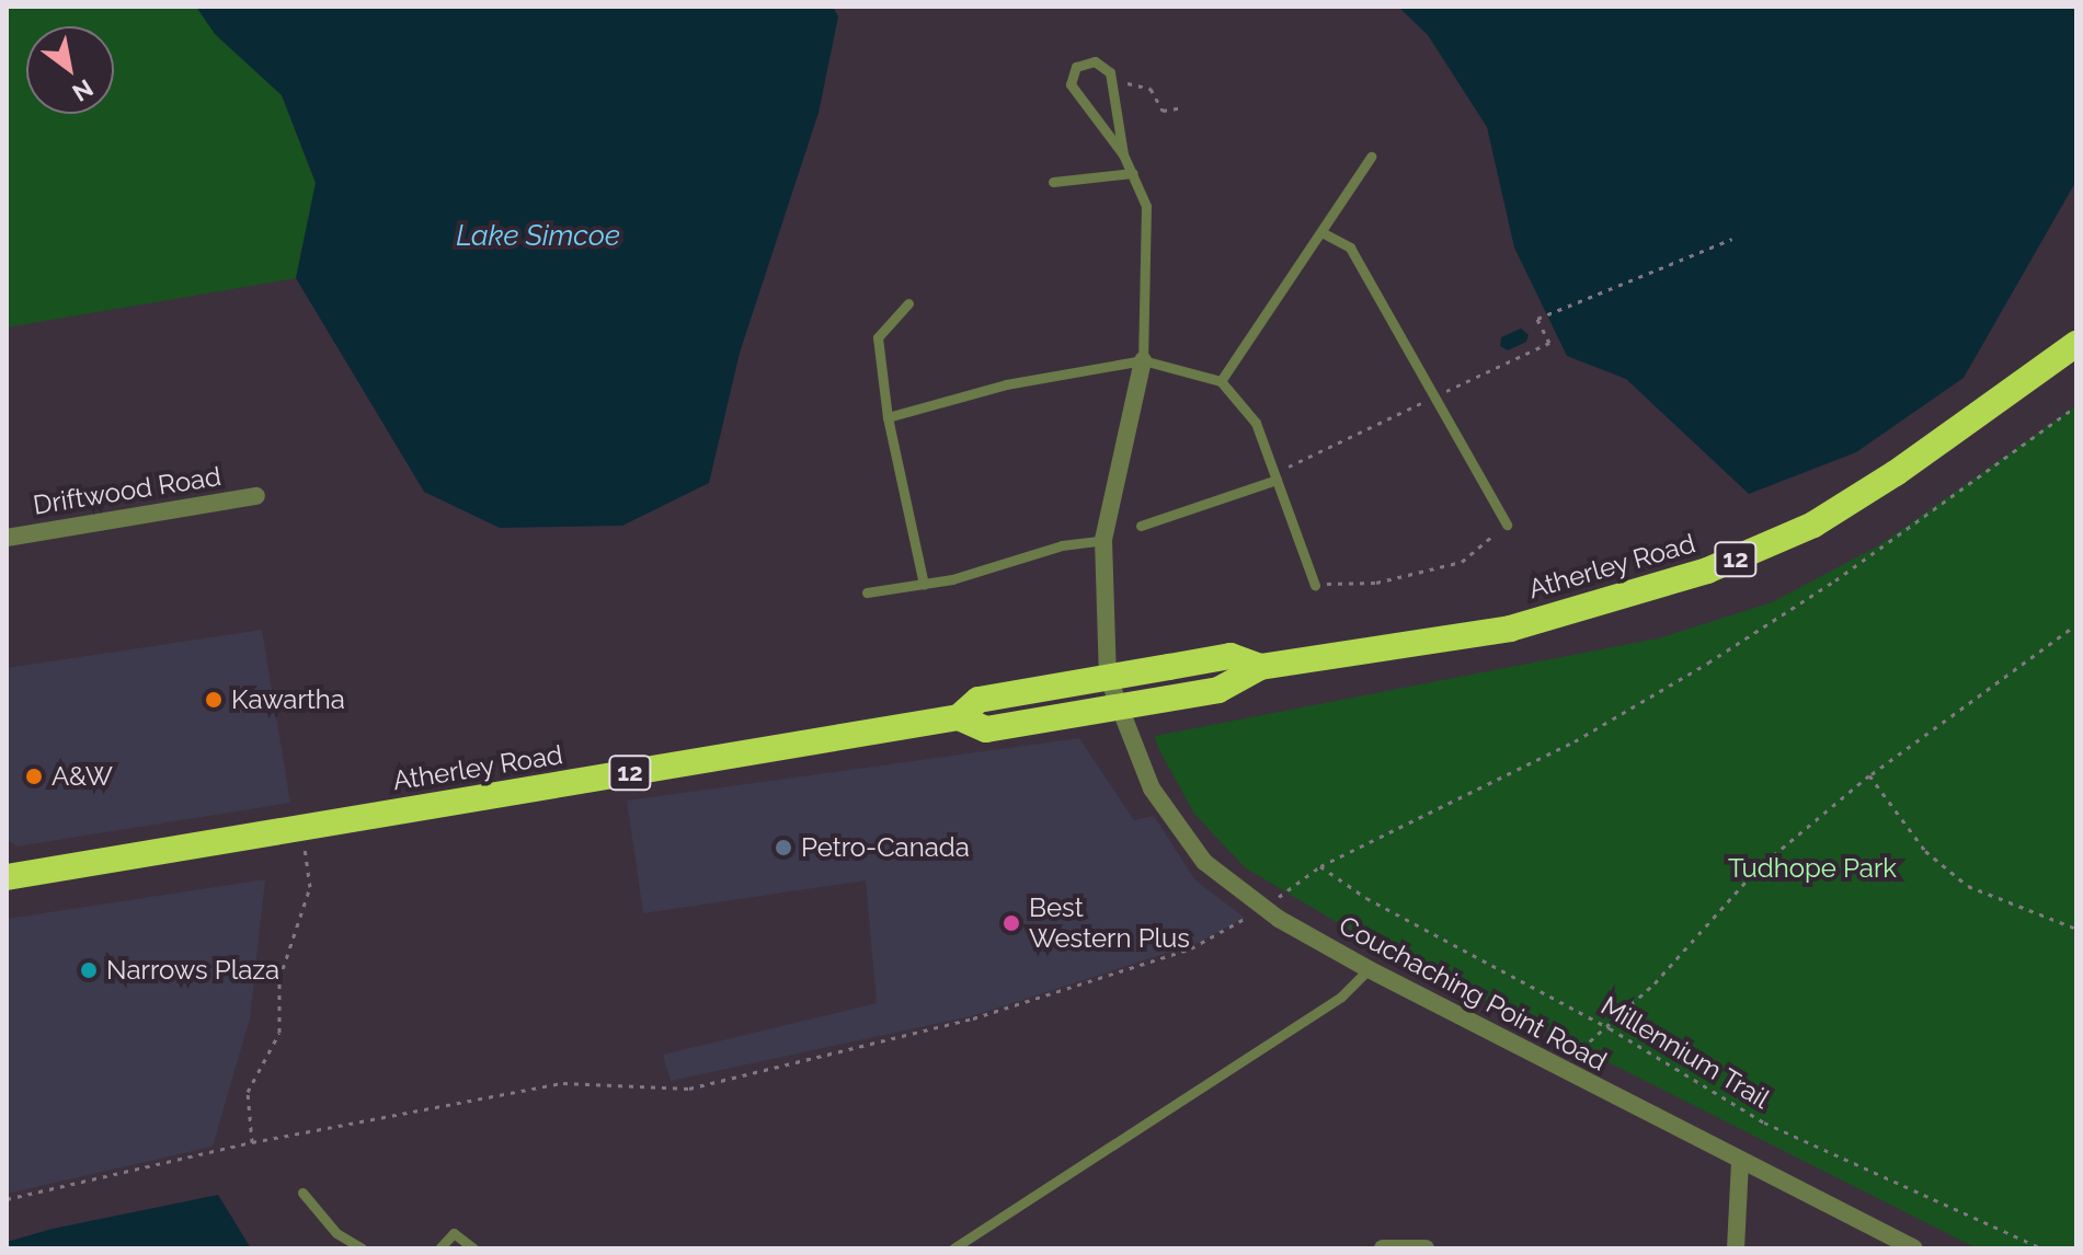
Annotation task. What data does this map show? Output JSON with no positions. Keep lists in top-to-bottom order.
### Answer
{
  "streets": {
    "highway": ["12", "Atherley Road"],
    "street": ["Driftwood Road", "Couchaching Point Road"],
    "path": ["Millennium Trail"]
  },
  "crossings": [
    ["Atherley Road", "Couchaching Point Road"]
  ],
  "water": ["Lake Simcoe"],
  "parks": ["Tudhope Park"],
  "places": [
    "Kawartha",
    "A&W",
    "Petro-Canada",
    "Best Western Plus",
    "Narrows Plaza"
  ],
  "north": "bottom right"
}
